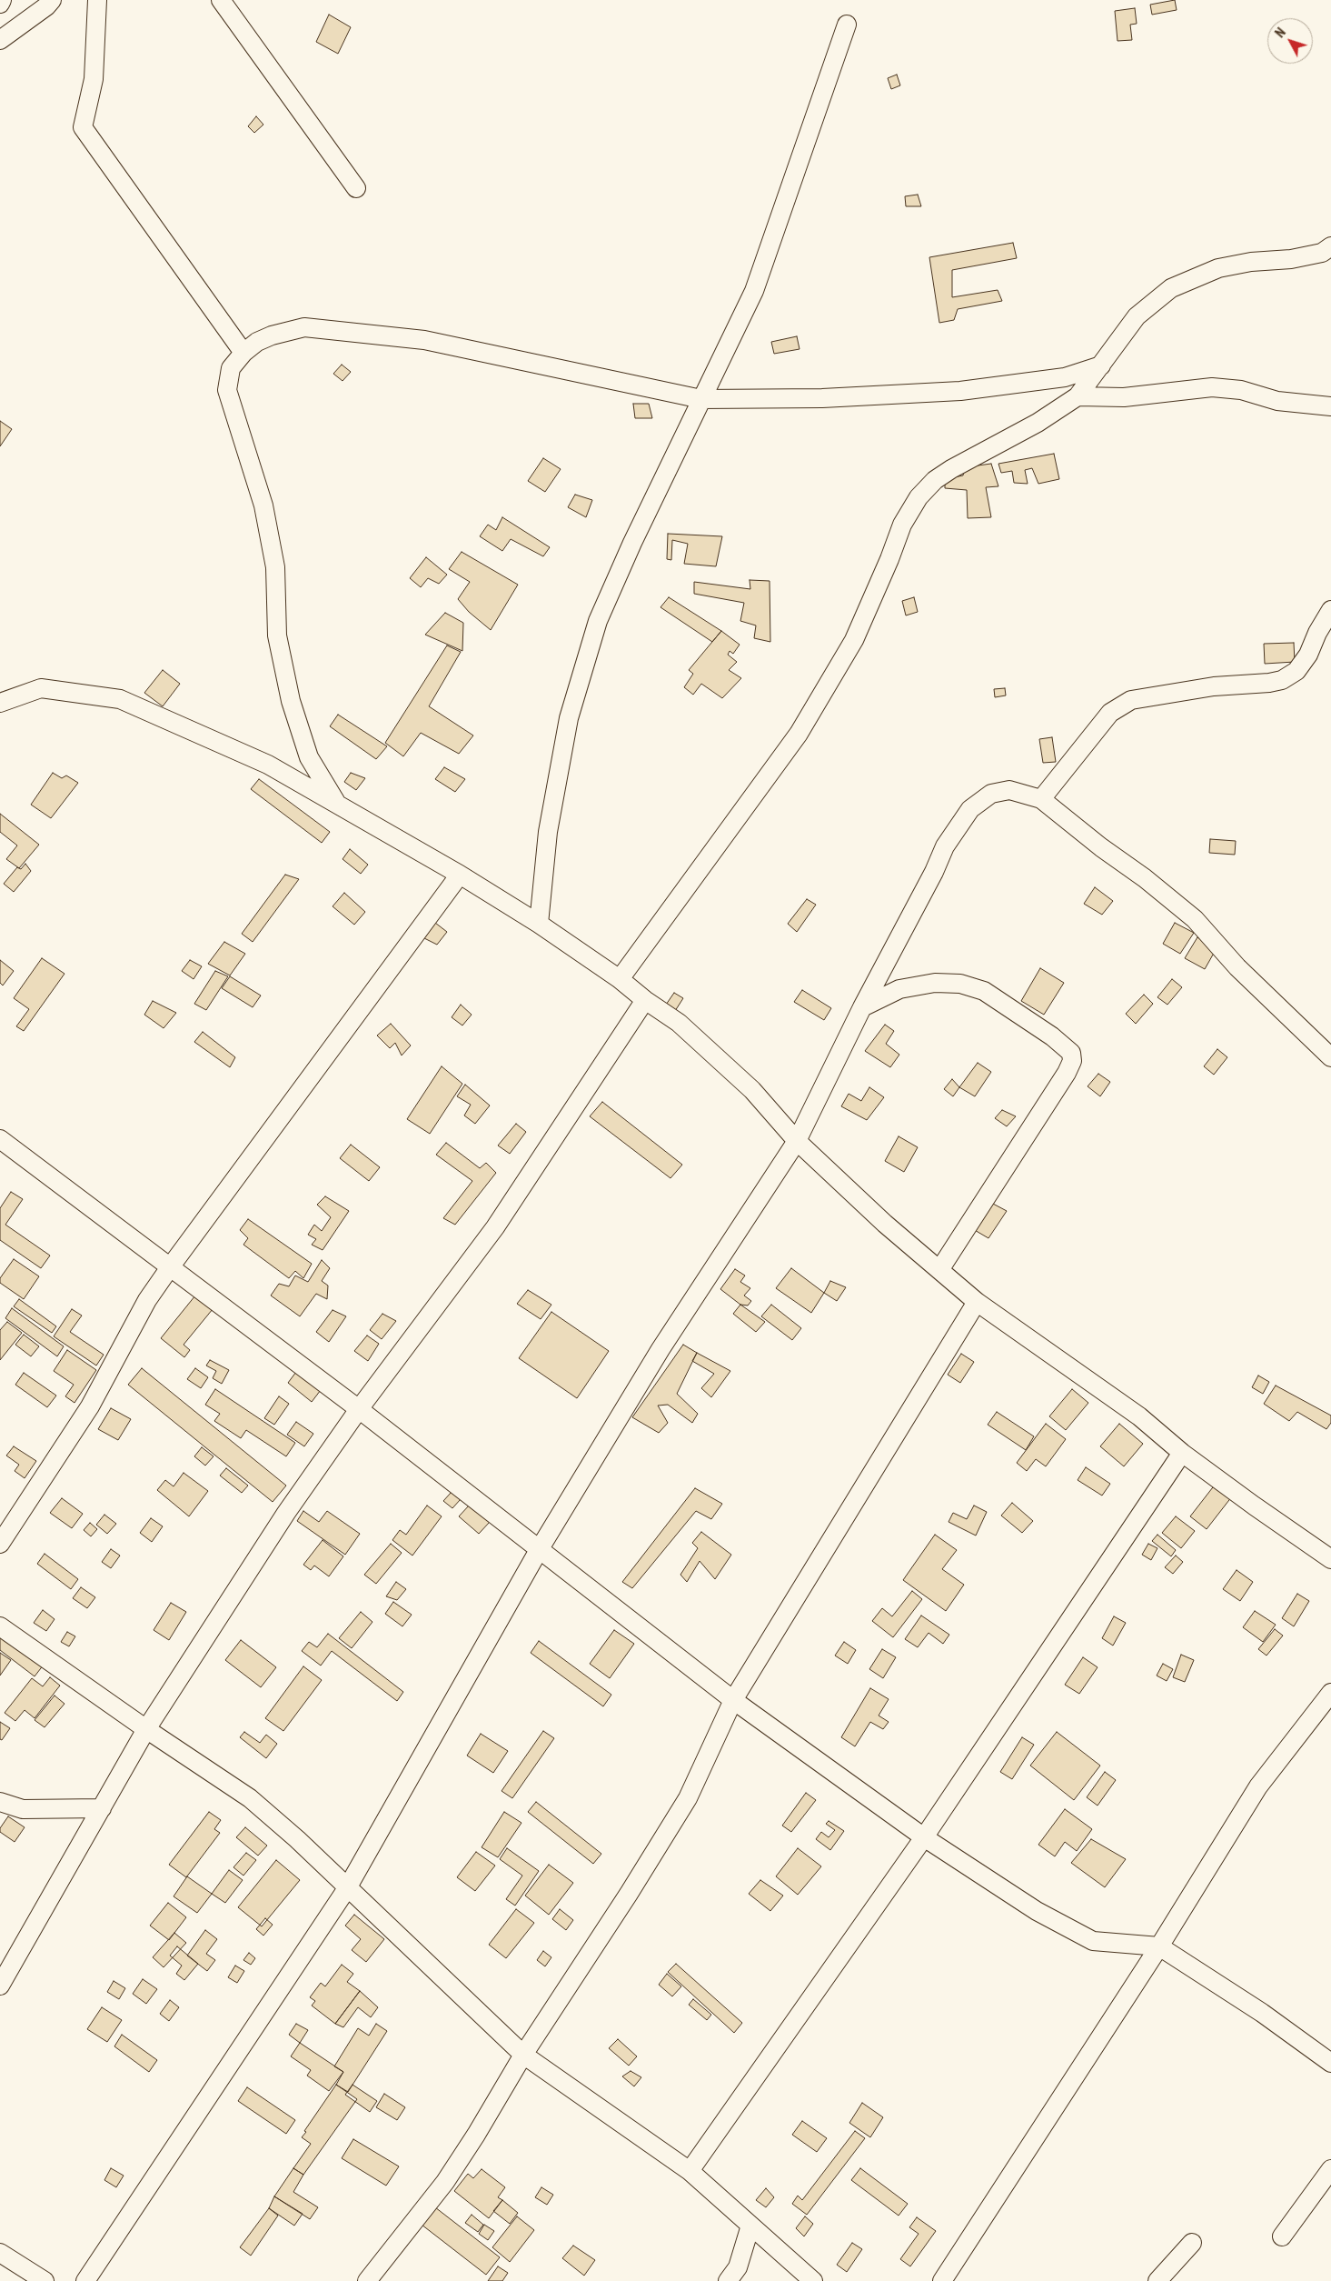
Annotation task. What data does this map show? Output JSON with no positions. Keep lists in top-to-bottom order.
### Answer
{
  "north": "top left"
}
